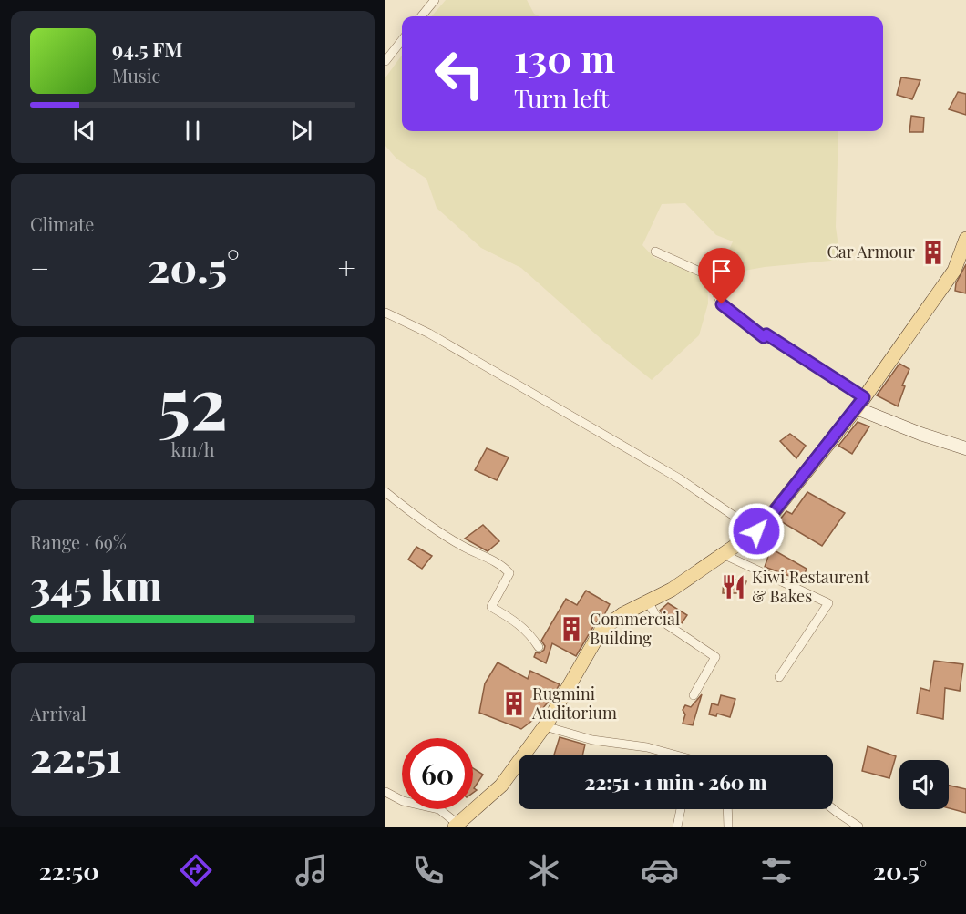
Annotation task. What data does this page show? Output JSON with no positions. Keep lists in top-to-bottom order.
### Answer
{
  "places": {
    "building": ["Car Armour", "Commercial Building", "Rugmini Auditorium"],
    "restaurant": ["Kiwi Restaurent & Bakes"]
  },
  "page": {
    "turn": ["130 m", "Turn left"],
    "song": ["94.5 FM", "Music"],
    "tile": [
      "Climate",
      ["52", "km/h"],
      ["Range · 69%", "345 km"],
      ["Arrival", "22:51"]
    ],
    "heat": ["−", "20.5°", "+"],
    "limit": "60",
    "trip": "22:51 · 1 min · 260 m",
    "tabs": ["22:50", "20.5°"]
  }
}
